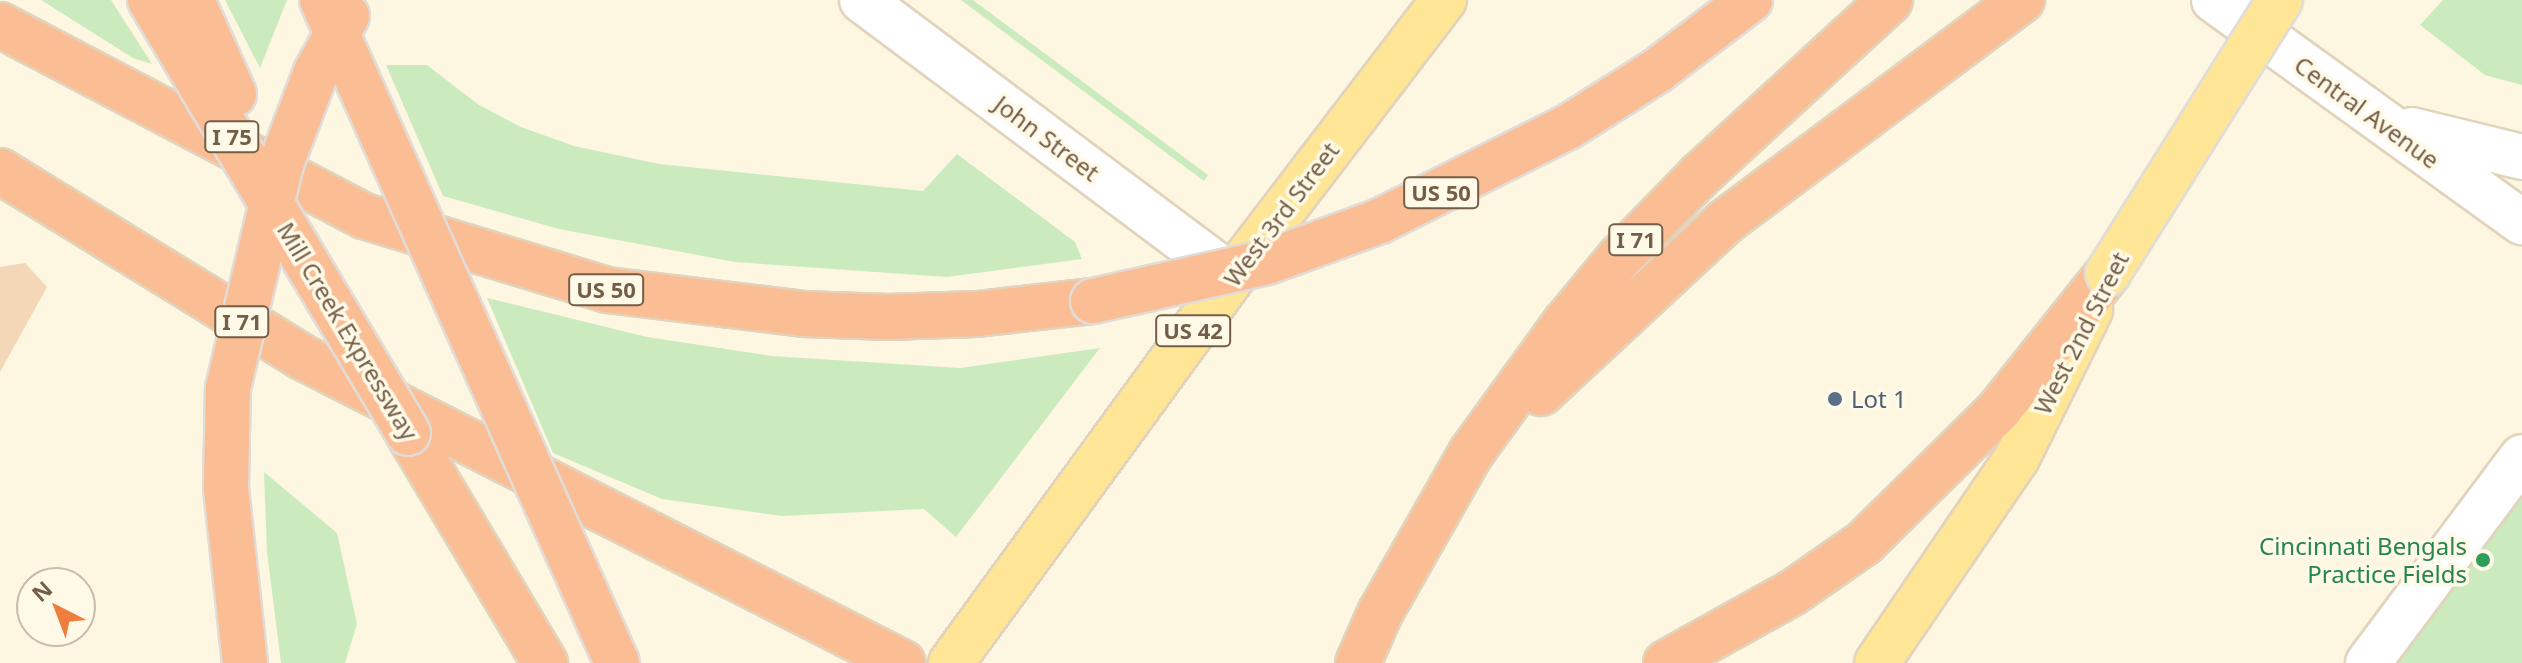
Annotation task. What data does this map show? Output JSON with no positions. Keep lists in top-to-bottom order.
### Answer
{
  "streets": {
    "highway": [
      "I 75",
      "US 50",
      "I 71",
      "Mill Creek Expressway"
    ],
    "main road": [
      "Central Avenue",
      "John Street",
      "West 3rd Street",
      "US 42",
      "West 2nd Street"
    ]
  },
  "crossings": [
    ["John Street", "West 3rd Street"]
  ],
  "places": ["Lot 1", "Cincinnati Bengals Practice Fields"],
  "north": "top left"
}
